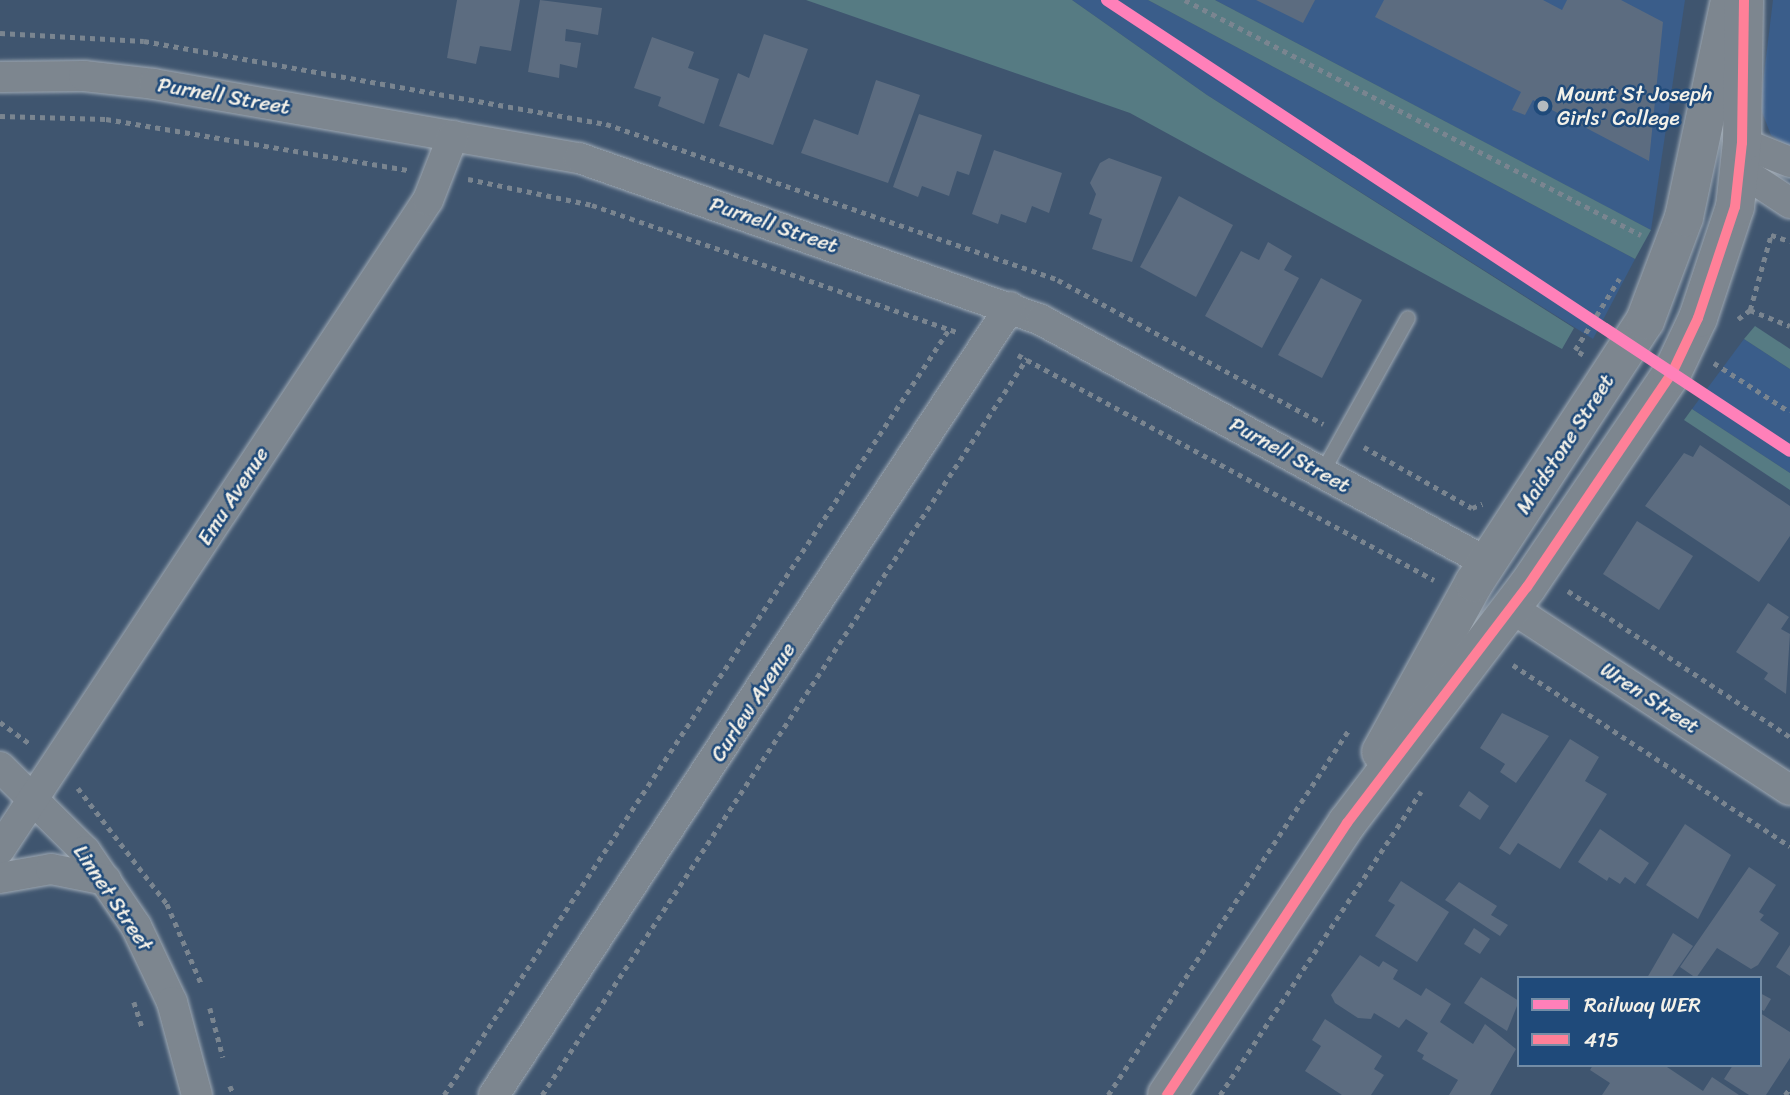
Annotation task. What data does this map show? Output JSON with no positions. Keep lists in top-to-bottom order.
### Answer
{
  "streets": {
    "main road": ["Maidstone Street"],
    "street": [
      "Purnell Street",
      "Emu Avenue",
      "Wren Street",
      "Curlew Avenue",
      "Linnet Street"
    ]
  },
  "crossings": [
    ["Purnell Street", "Maidstone Street"],
    ["Purnell Street", "Emu Avenue"],
    ["Purnell Street", "Curlew Avenue"],
    ["Maidstone Street", "Wren Street"],
    ["Emu Avenue", "Linnet Street"]
  ],
  "places": ["Mount St Joseph Girls' College"],
  "lines": ["rail line WER", "transit line 415"],
  "legend": ["Railway WER", "415"]
}
